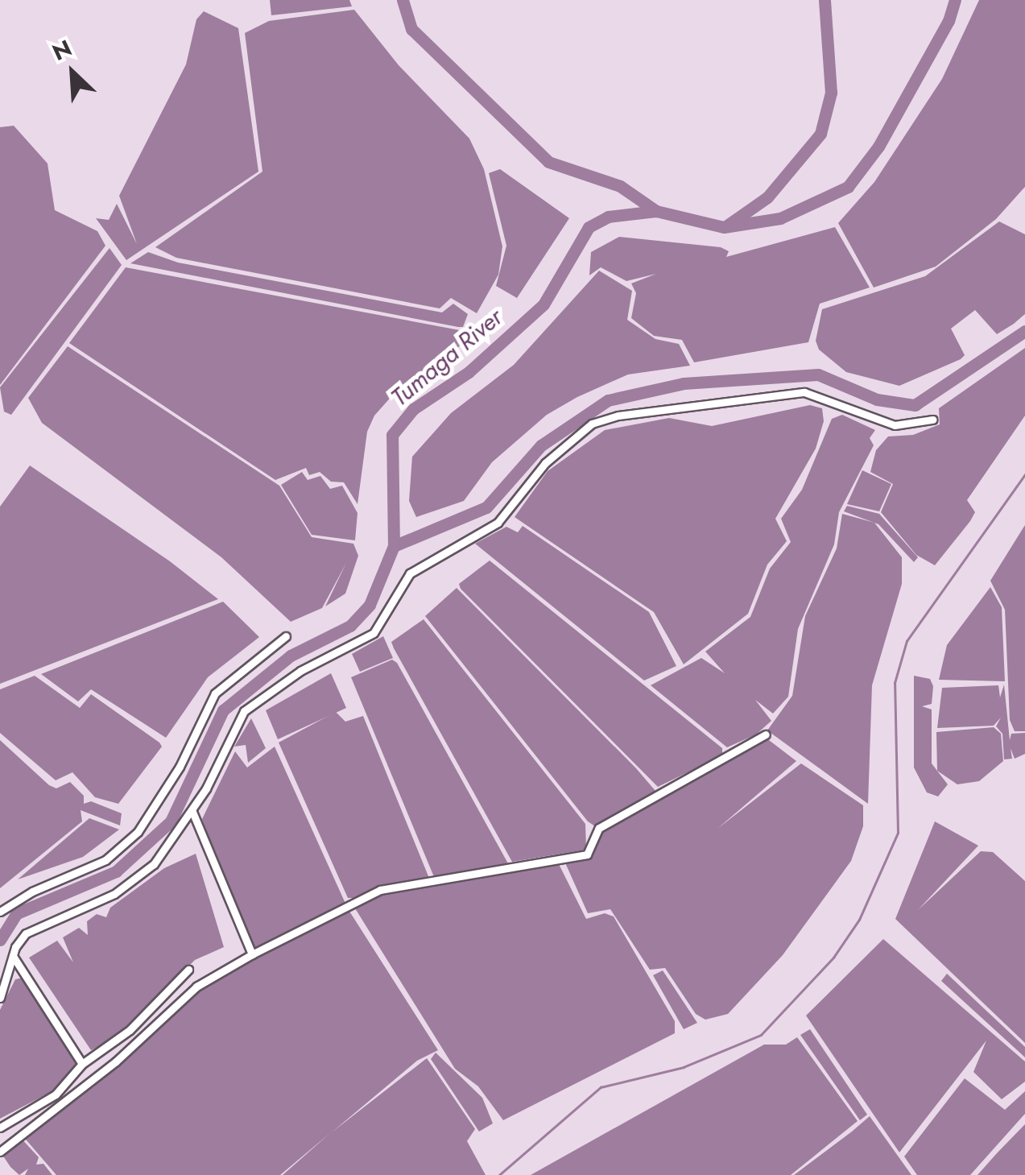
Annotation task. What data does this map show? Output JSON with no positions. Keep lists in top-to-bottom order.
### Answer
{
  "water": ["Tumaga River"],
  "north": "top left"
}
